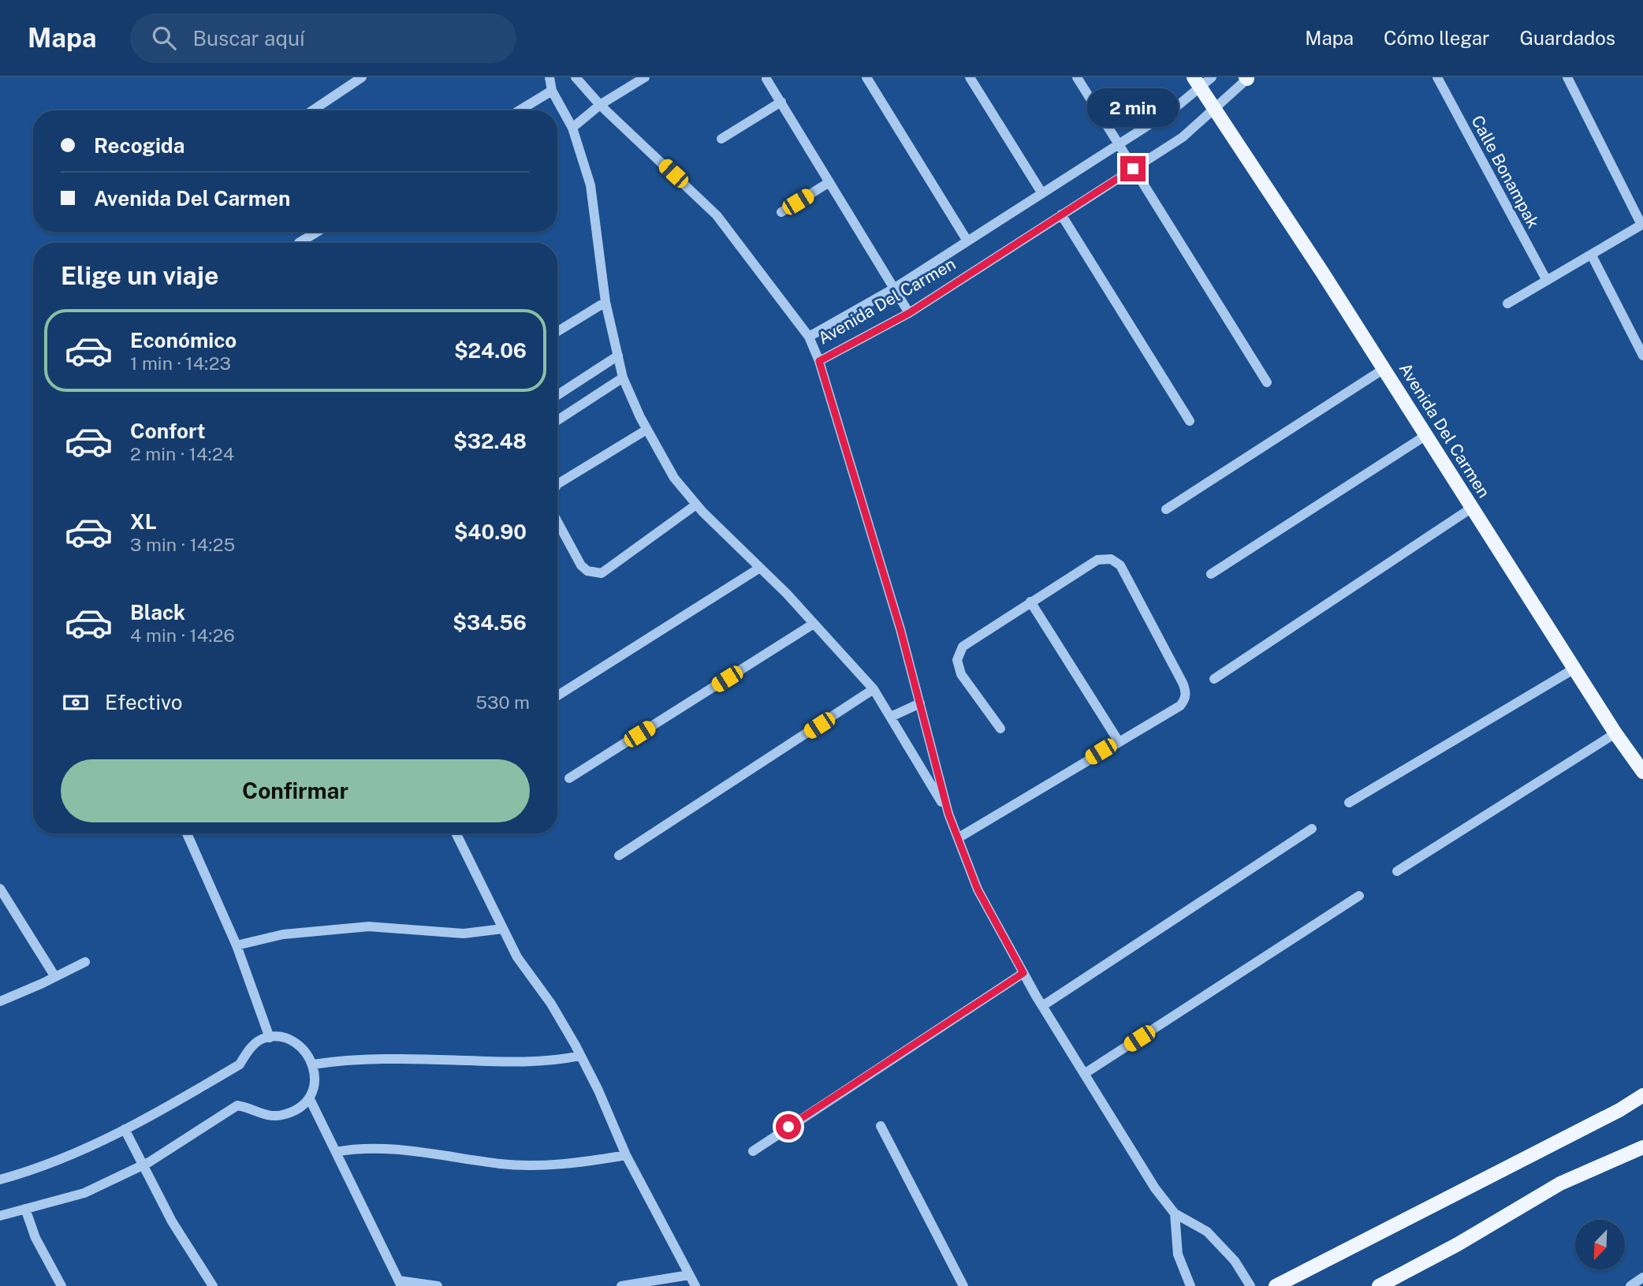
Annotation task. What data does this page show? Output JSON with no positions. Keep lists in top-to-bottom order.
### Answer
{
  "streets": {
    "main road": ["Avenida Del Carmen"],
    "street": ["Calle Bonampak"]
  },
  "north": "bottom left",
  "page": {
    "header": "Mapa",
    "search": "Buscar aquí",
    "nav": ["Mapa", "Cómo llegar", "Guardados"],
    "bubble": "2 min",
    "banner": ["Recogida", "Avenida Del Carmen"],
    "heading": "Elige un viaje",
    "list": [
      {
        "name": "Económico",
        "note": "1 min · 14:23",
        "value": "$24.06"
      },
      {
        "name": "Confort",
        "note": "2 min · 14:24",
        "value": "$32.48"
      },
      {
        "name": "XL",
        "note": "3 min · 14:25",
        "value": "$40.90"
      },
      {
        "name": "Black",
        "note": "4 min · 14:26",
        "value": "$34.56"
      }
    ],
    "pay": ["Efectivo", "530 m"],
    "buttons": "Confirmar"
  }
}
